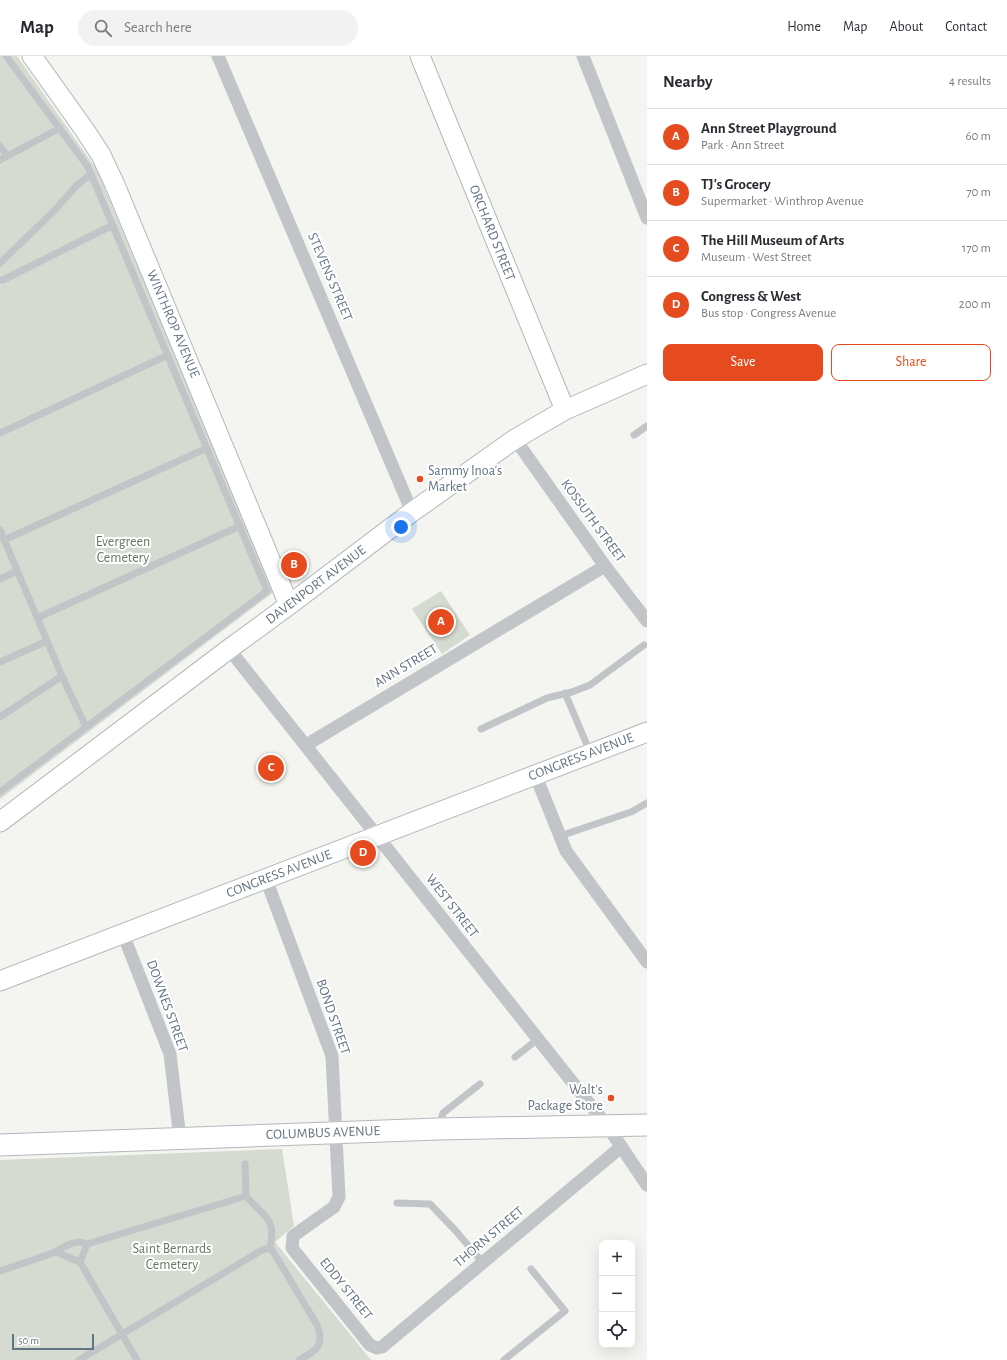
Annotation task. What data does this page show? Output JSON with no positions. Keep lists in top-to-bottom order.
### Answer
{
  "streets": {
    "main road": [
      "ORCHARD STREET",
      "WINTHROP AVENUE",
      "DAVENPORT AVENUE",
      "CONGRESS AVENUE",
      "COLUMBUS AVENUE"
    ],
    "street": [
      "STEVENS STREET",
      "KOSSUTH STREET",
      "ANN STREET",
      "WEST STREET",
      "DOWNES STREET",
      "BOND STREET",
      "THORN STREET",
      "EDDY STREET"
    ]
  },
  "crossings": [
    ["ORCHARD STREET", "DAVENPORT AVENUE"],
    ["STEVENS STREET", "DAVENPORT AVENUE"],
    ["WINTHROP AVENUE", "DAVENPORT AVENUE"],
    ["KOSSUTH STREET", "DAVENPORT AVENUE"],
    ["KOSSUTH STREET", "ANN STREET"],
    ["DAVENPORT AVENUE", "WEST STREET"],
    ["ANN STREET", "WEST STREET"],
    ["CONGRESS AVENUE", "WEST STREET"],
    ["CONGRESS AVENUE", "DOWNES STREET"],
    ["CONGRESS AVENUE", "BOND STREET"],
    ["WEST STREET", "COLUMBUS AVENUE"],
    ["WEST STREET", "THORN STREET"],
    ["DOWNES STREET", "COLUMBUS AVENUE"],
    ["BOND STREET", "COLUMBUS AVENUE"],
    ["BOND STREET", "EDDY STREET"],
    ["THORN STREET", "EDDY STREET"]
  ],
  "parks": ["Evergreen Cemetery", "Saint Bernards Cemetery"],
  "places": ["Sammy Inoa's Market", "Walt's Package Store"],
  "scale_bar": "50 m",
  "page": {
    "header": "Map",
    "search": "Search here",
    "nav": [
      "Home",
      "Map",
      "About",
      "Contact"
    ],
    "heading": ["Nearby", "4 results"],
    "list": [
      {
        "mark": "A",
        "name": "Ann Street Playground",
        "note": "Park · Ann Street",
        "value": "60 m"
      },
      {
        "mark": "B",
        "name": "TJ's Grocery",
        "note": "Supermarket · Winthrop Avenue",
        "value": "70 m"
      },
      {
        "mark": "C",
        "name": "The Hill Museum of Arts",
        "note": "Museum · West Street",
        "value": "170 m"
      },
      {
        "mark": "D",
        "name": "Congress & West",
        "note": "Bus stop · Congress Avenue",
        "value": "200 m"
      }
    ],
    "buttons": ["Save", "Share"],
    "pins": [
      "B",
      "A",
      "C",
      "D"
    ],
    "map_buttons": ["+", "−"],
    "scale": "50 m"
  }
}
